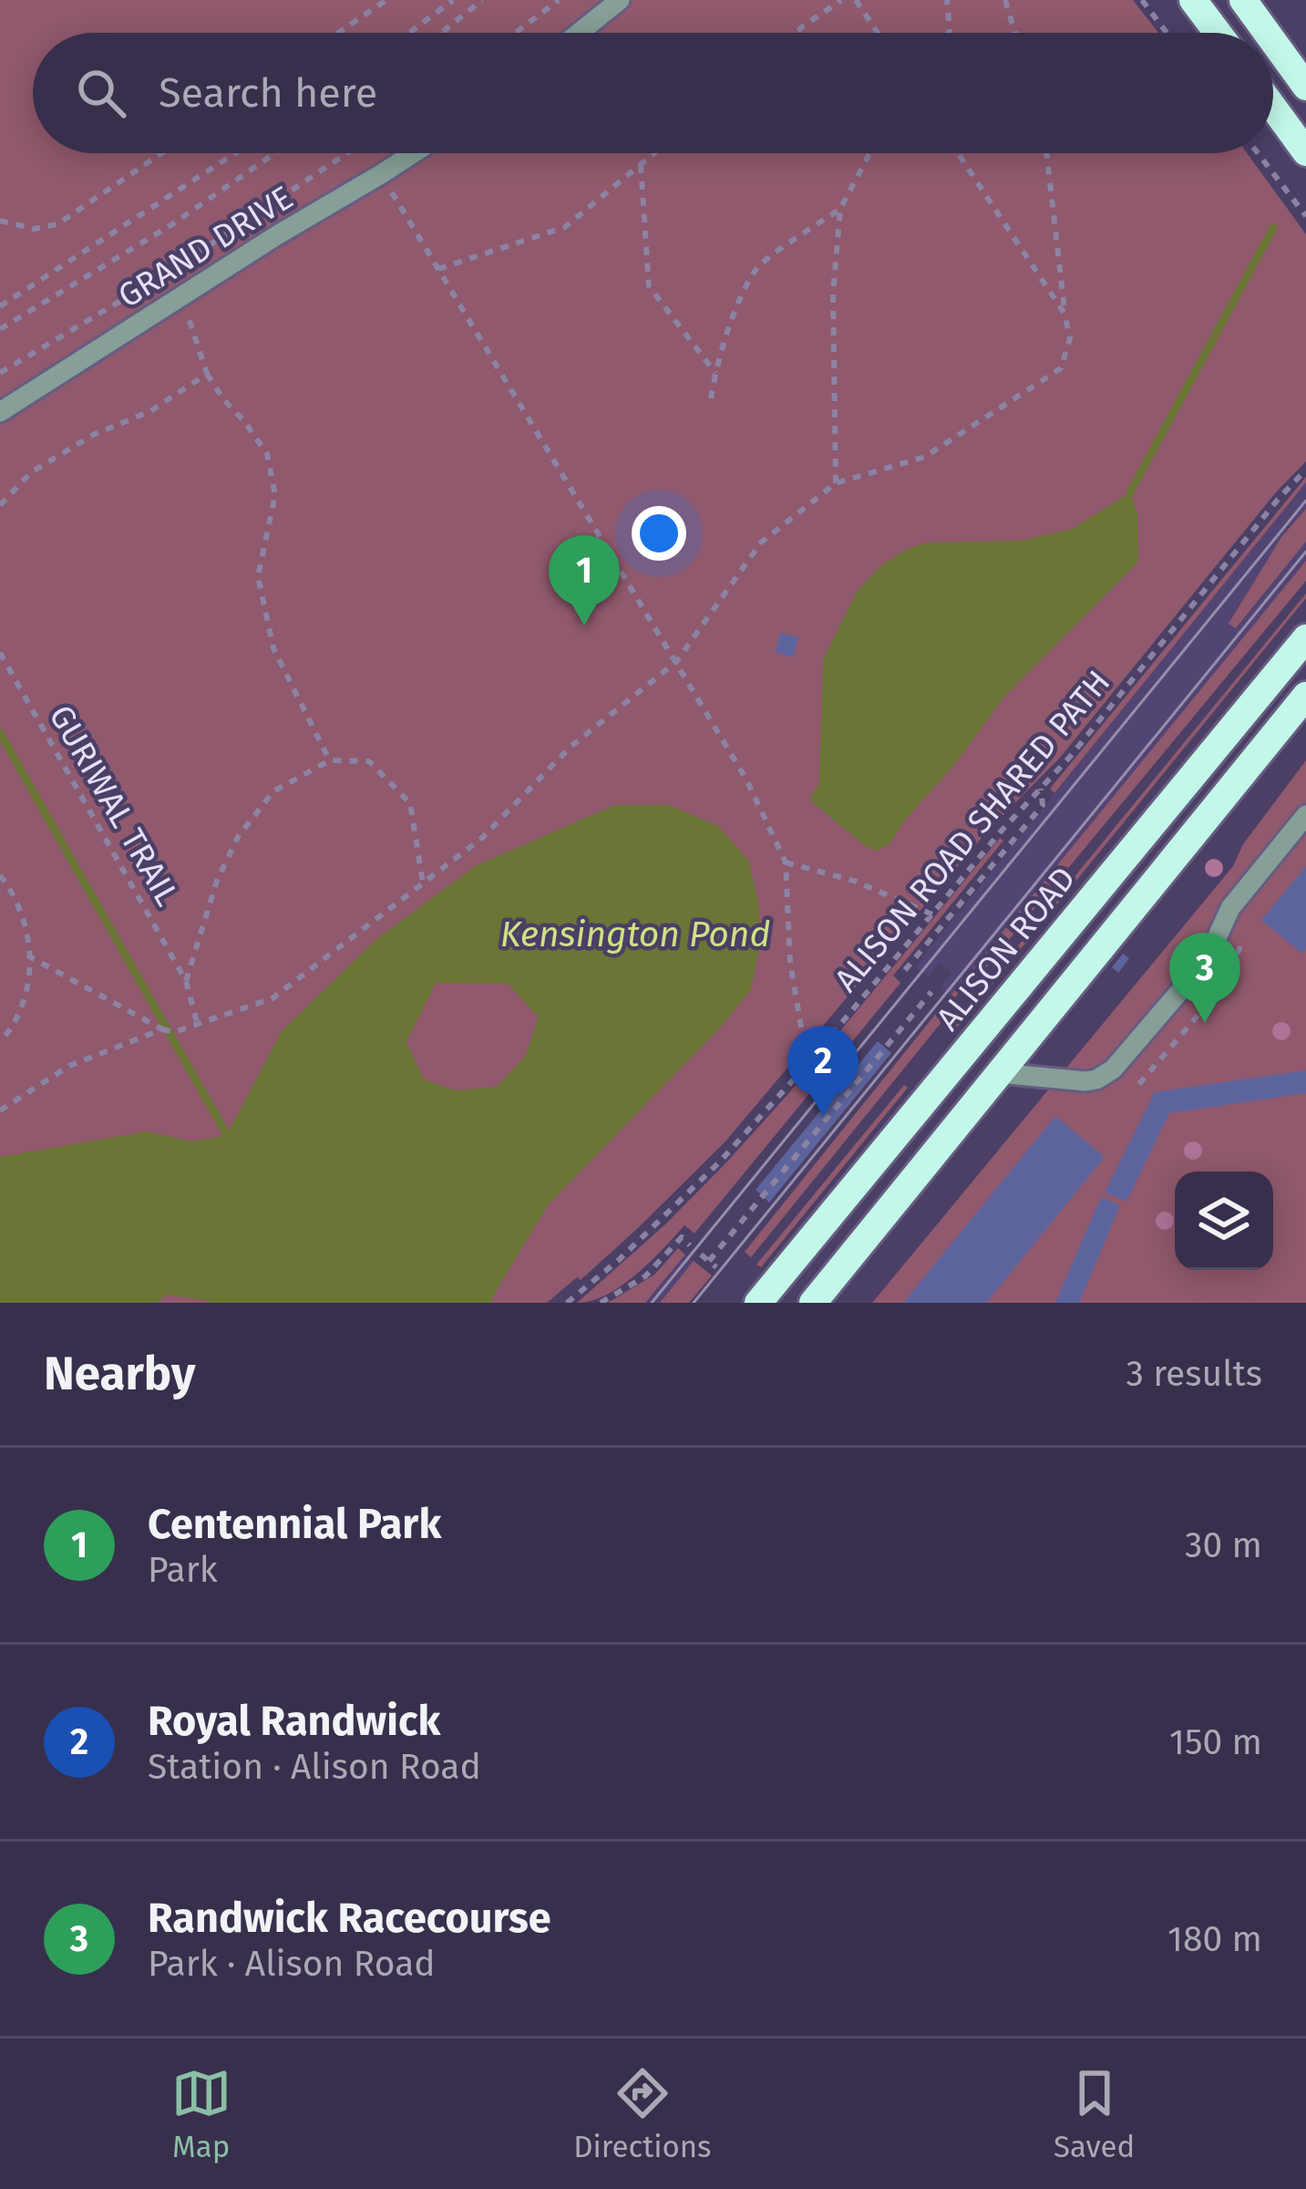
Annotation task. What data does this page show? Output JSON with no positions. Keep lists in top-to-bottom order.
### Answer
{
  "streets": {
    "main road": ["ALISON ROAD"],
    "street": ["GRAND DRIVE"],
    "path": ["GURIWAL TRAIL", "ALISON ROAD SHARED PATH"]
  },
  "water": ["Kensington Pond"],
  "page": {
    "search": "Search here",
    "pins": ["1", "3", "2"],
    "heading": ["Nearby", "3 results"],
    "list": [
      {
        "mark": "1",
        "name": "Centennial Park",
        "note": "Park",
        "value": "30 m"
      },
      {
        "mark": "2",
        "name": "Royal Randwick",
        "note": "Station · Alison Road",
        "value": "150 m"
      },
      {
        "mark": "3",
        "name": "Randwick Racecourse",
        "note": "Park · Alison Road",
        "value": "180 m"
      }
    ],
    "nav": ["Map", "Directions", "Saved"]
  }
}
